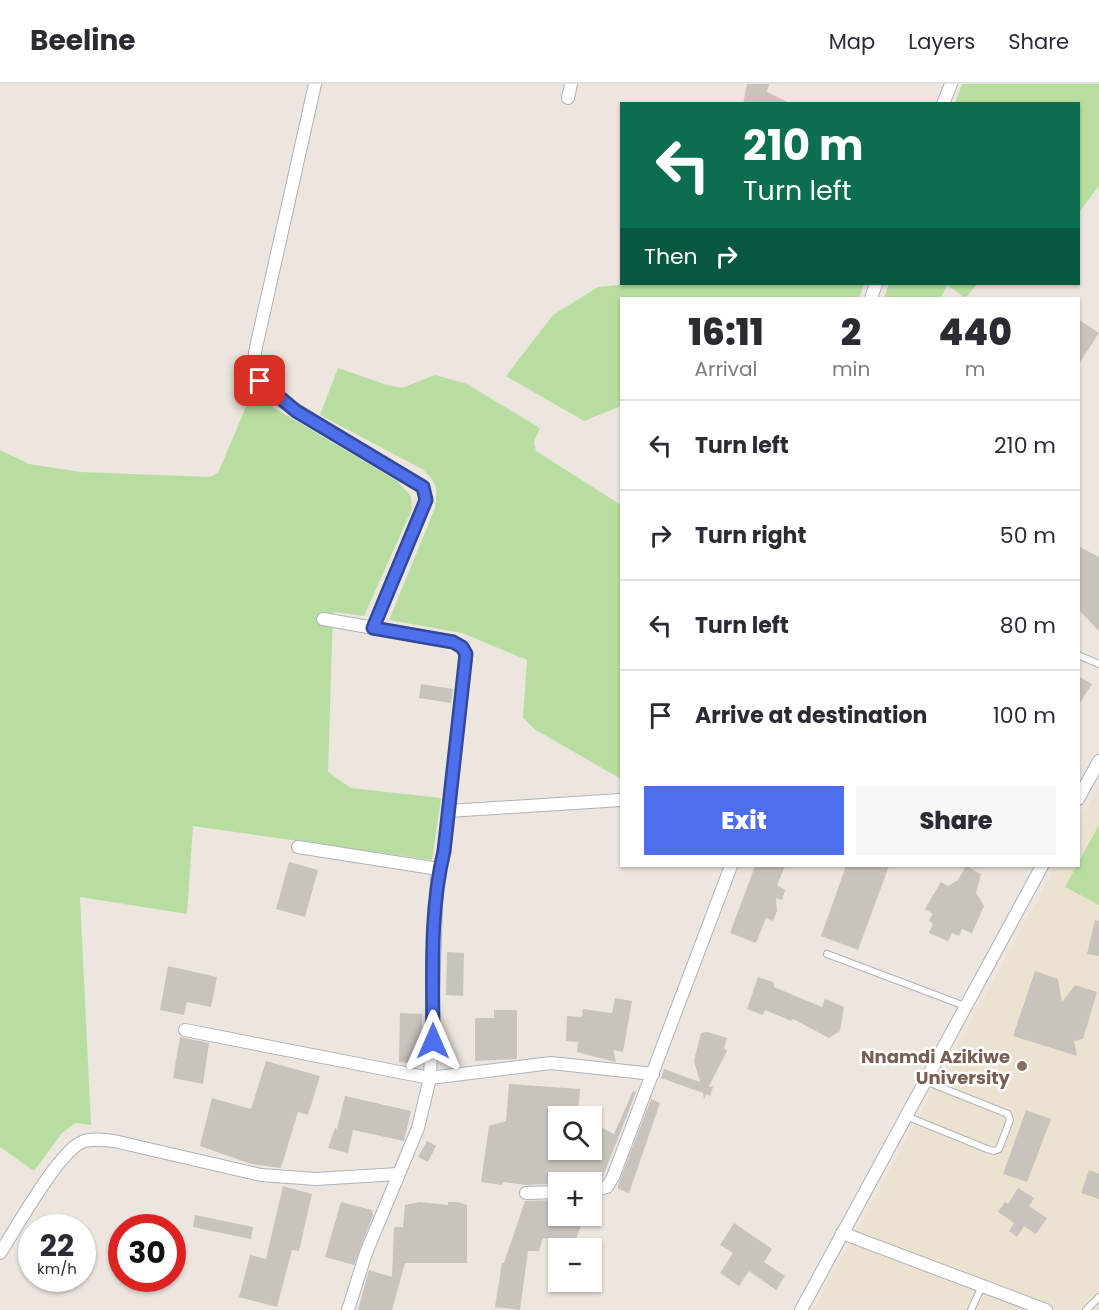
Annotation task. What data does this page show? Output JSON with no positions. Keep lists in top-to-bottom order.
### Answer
{
  "places": ["Nnamdi Azikiwe University"],
  "page": {
    "header": "Beeline",
    "nav": ["Map", "Layers", "Share"],
    "turn": ["210 m", "Turn left"],
    "then": "Then",
    "eta": [
      "16:11",
      "Arrival",
      "2",
      "min",
      "440",
      "m"
    ],
    "list": [
      {
        "name": "Turn left",
        "value": "210 m"
      },
      {
        "name": "Turn right",
        "value": "50 m"
      },
      {
        "name": "Turn left",
        "value": "80 m"
      },
      {
        "name": "Arrive at destination",
        "value": "100 m"
      }
    ],
    "buttons": ["Exit", "Share"],
    "map_buttons": ["+", "−"],
    "speed": "22 km/h",
    "limit": "30"
  }
}
